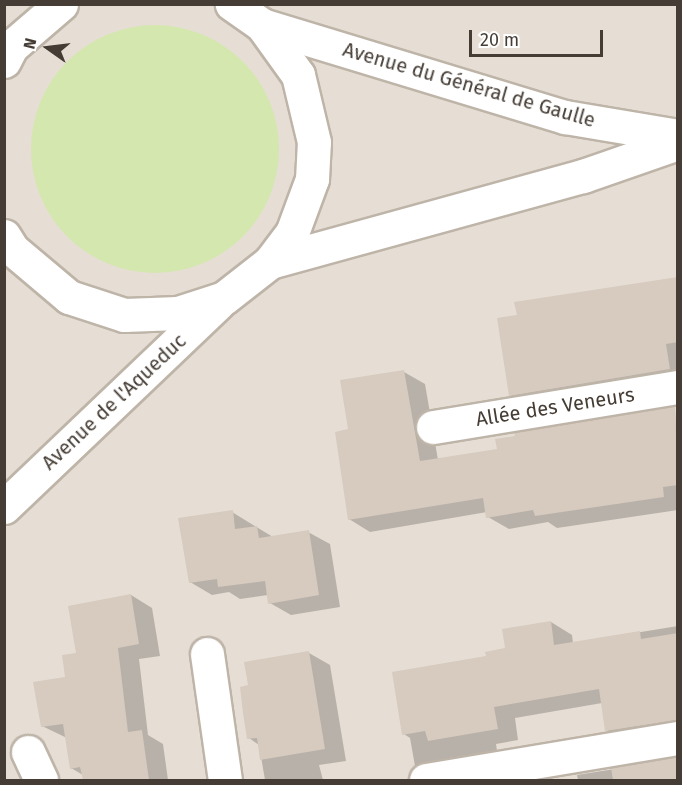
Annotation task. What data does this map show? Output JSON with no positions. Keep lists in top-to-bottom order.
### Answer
{
  "streets": {
    "street": ["Avenue du Général de Gaulle", "Avenue de l'Aqueduc", "Allée des Veneurs"]
  },
  "scale_bar": "20 m",
  "north": "left"
}
